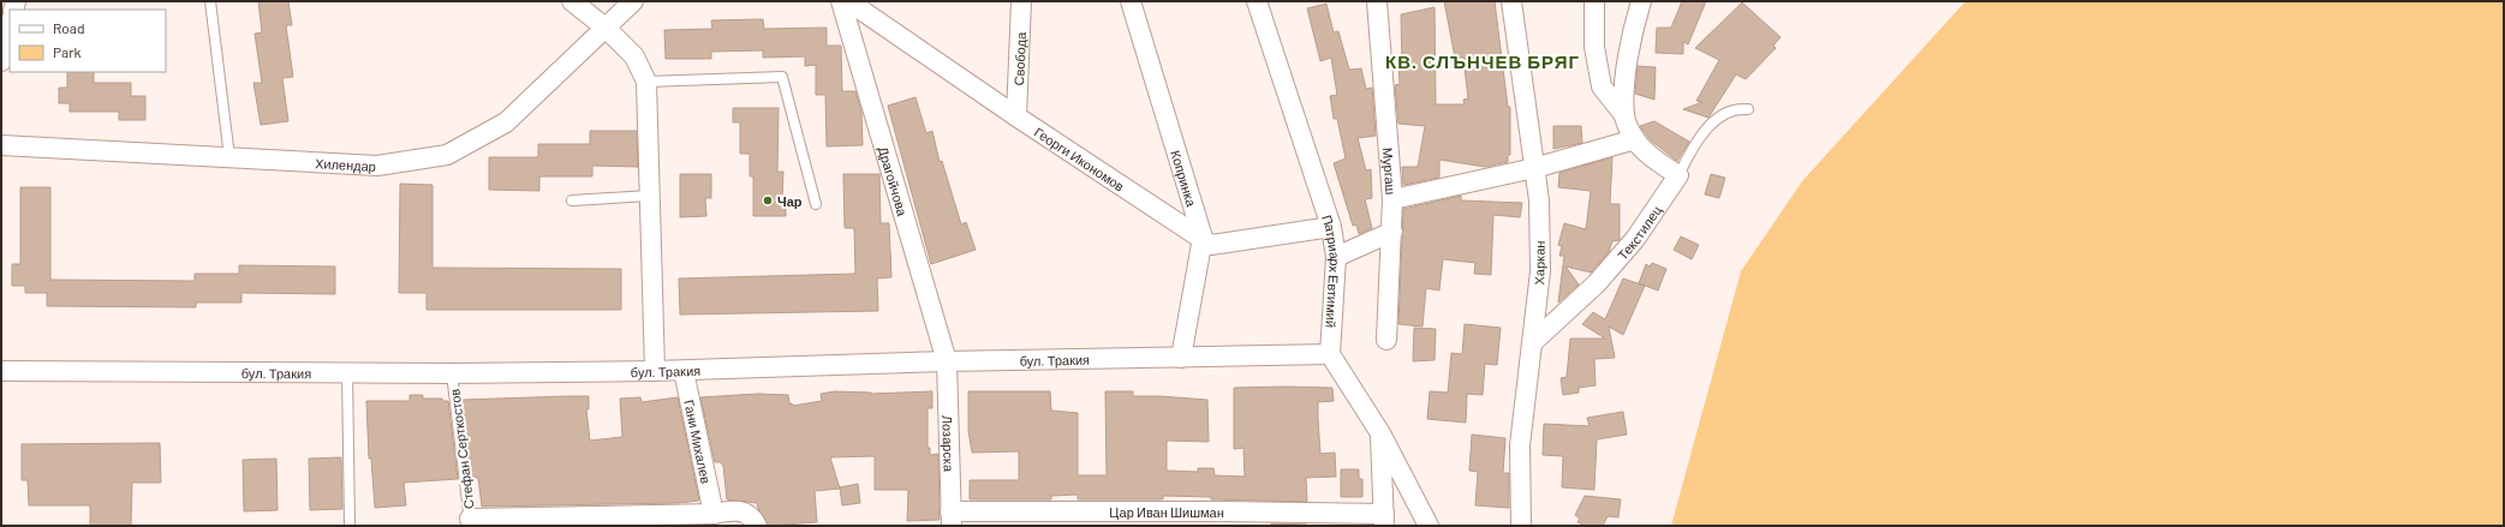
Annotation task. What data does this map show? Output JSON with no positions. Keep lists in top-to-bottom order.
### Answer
{
  "streets": {
    "street": [
      "Свобода",
      "Георги Икономов",
      "Хилендар",
      "Мургаш",
      "Копринка",
      "Драгойчова",
      "Текстилец",
      "Харкан",
      "Патриарх Евтимий",
      "бул. Тракия",
      "Гани Михалев",
      "Лозарска",
      "Цар Иван Шишман"
    ],
    "lane": ["Стефан Серткостов"]
  },
  "crossings": [
    ["Свобода", "Георги Икономов"],
    ["Георги Икономов", "Копринка"],
    ["Георги Икономов", "Патриарх Евтимий"],
    ["Копринка", "бул. Тракия"],
    ["Драгойчова", "бул. Тракия"],
    ["Драгойчова", "Лозарска"],
    ["Текстилец", "Харкан"],
    ["Патриарх Евтимий", "бул. Тракия"],
    ["бул. Тракия", "Гани Михалев"],
    ["бул. Тракия", "Лозарска"],
    ["бул. Тракия", "Стефан Серткостов"],
    ["Лозарска", "Цар Иван Шишман"]
  ],
  "districts": ["КВ. СЛЪНЧЕВ БРЯГ"],
  "places": ["Чар"],
  "legend": ["Road", "Park"]
}
